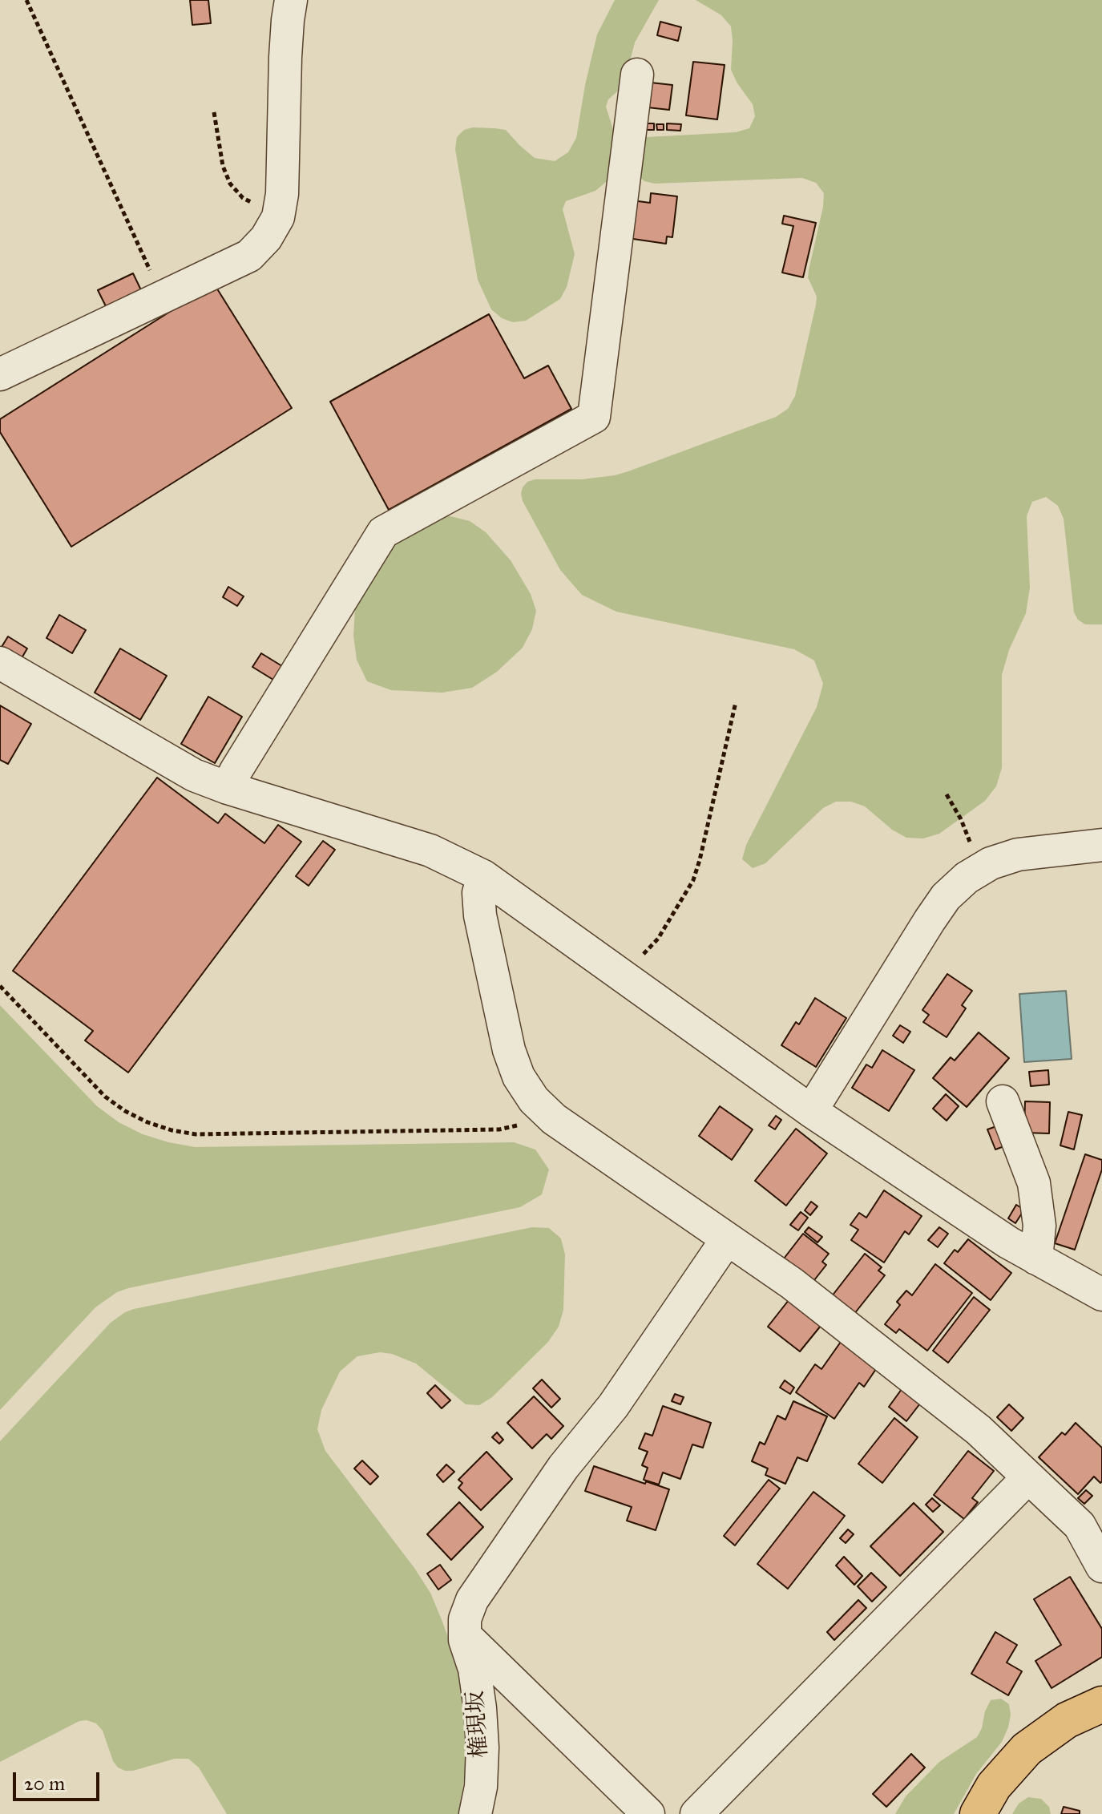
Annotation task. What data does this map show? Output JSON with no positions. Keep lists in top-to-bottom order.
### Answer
{
  "streets": {
    "street": ["権現坂"]
  },
  "scale_bar": "20 m"
}
